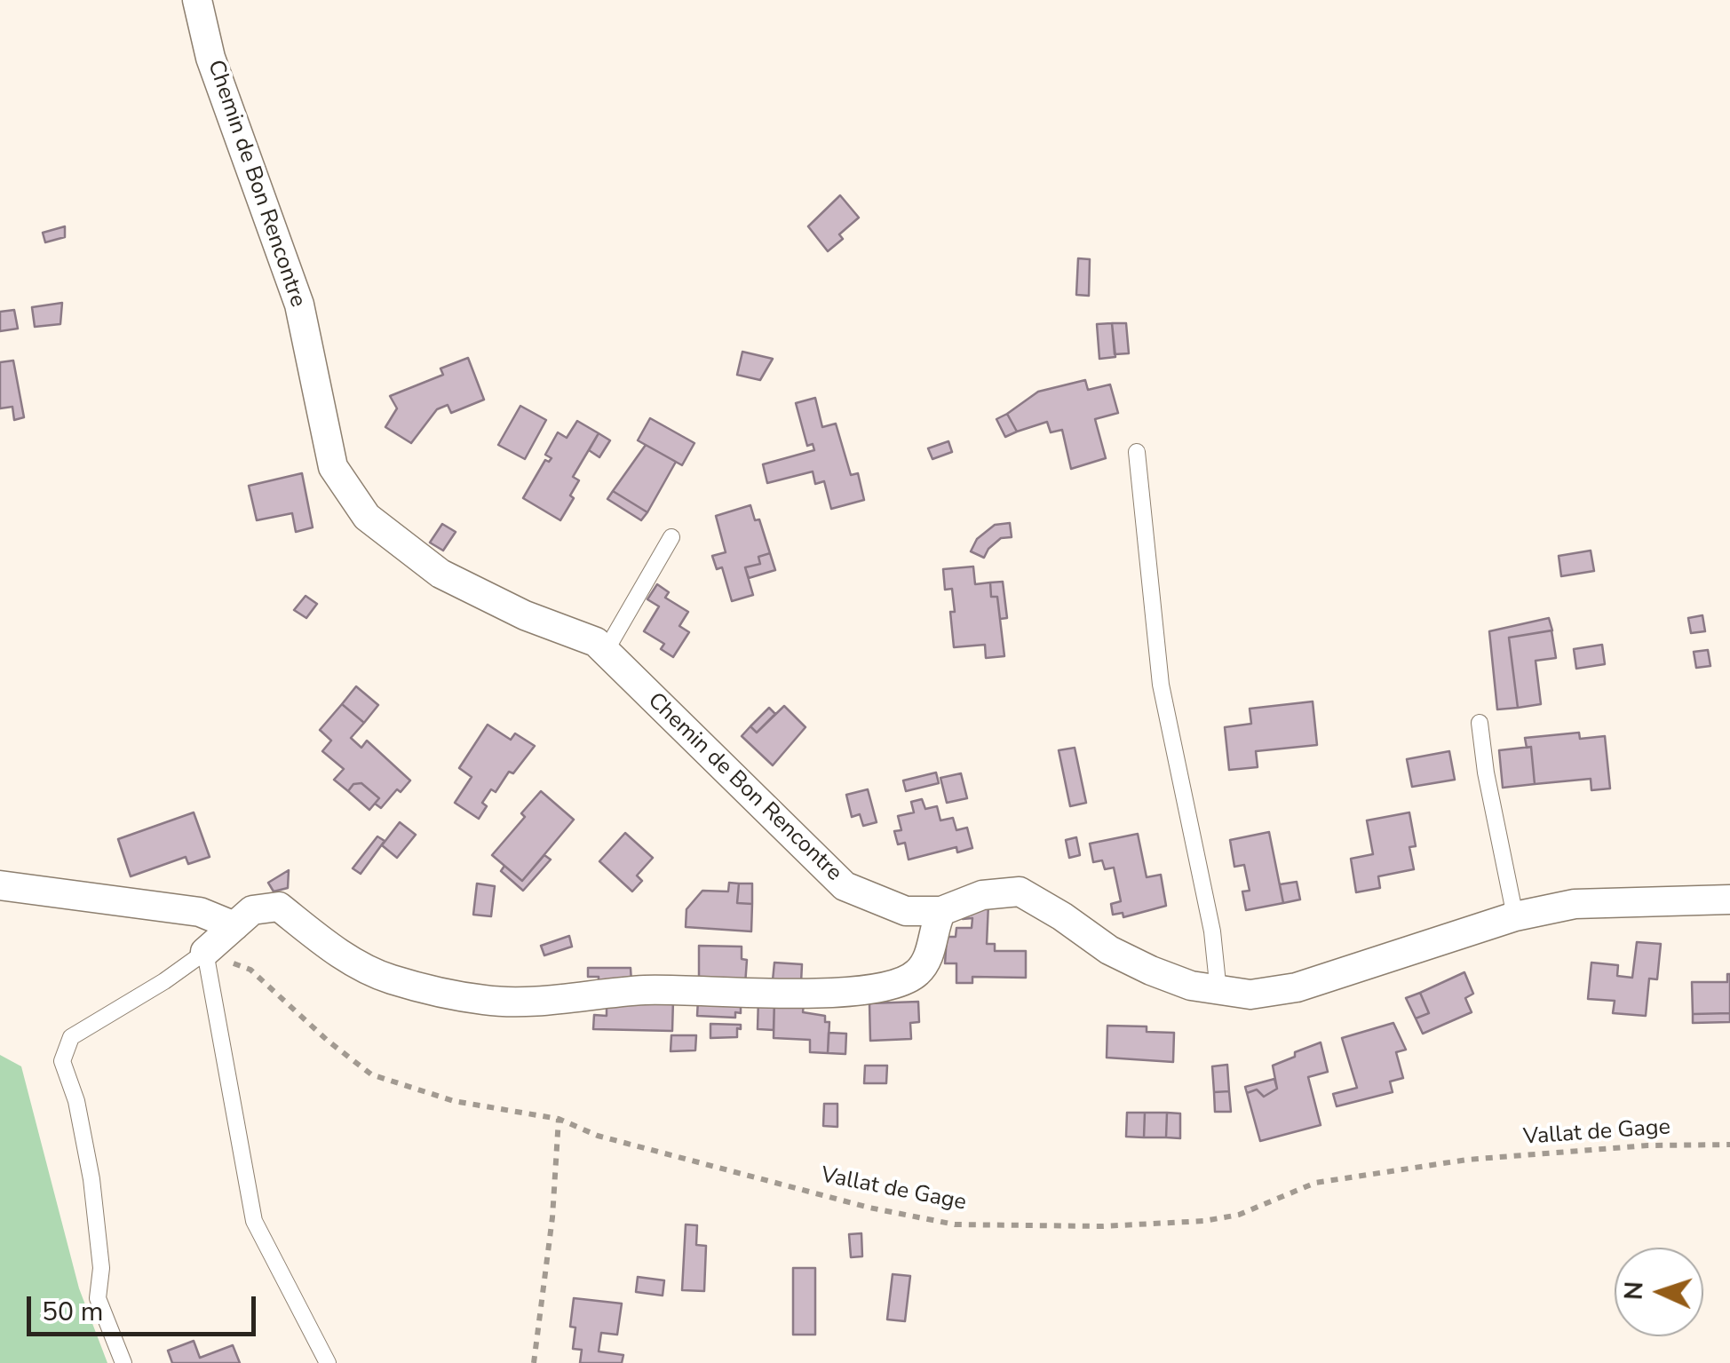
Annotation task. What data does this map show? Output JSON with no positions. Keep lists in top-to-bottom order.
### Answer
{
  "streets": {
    "street": ["Chemin de Bon Rencontre"],
    "path": ["Vallat de Gage"]
  },
  "scale_bar": "50 m",
  "north": "left"
}
